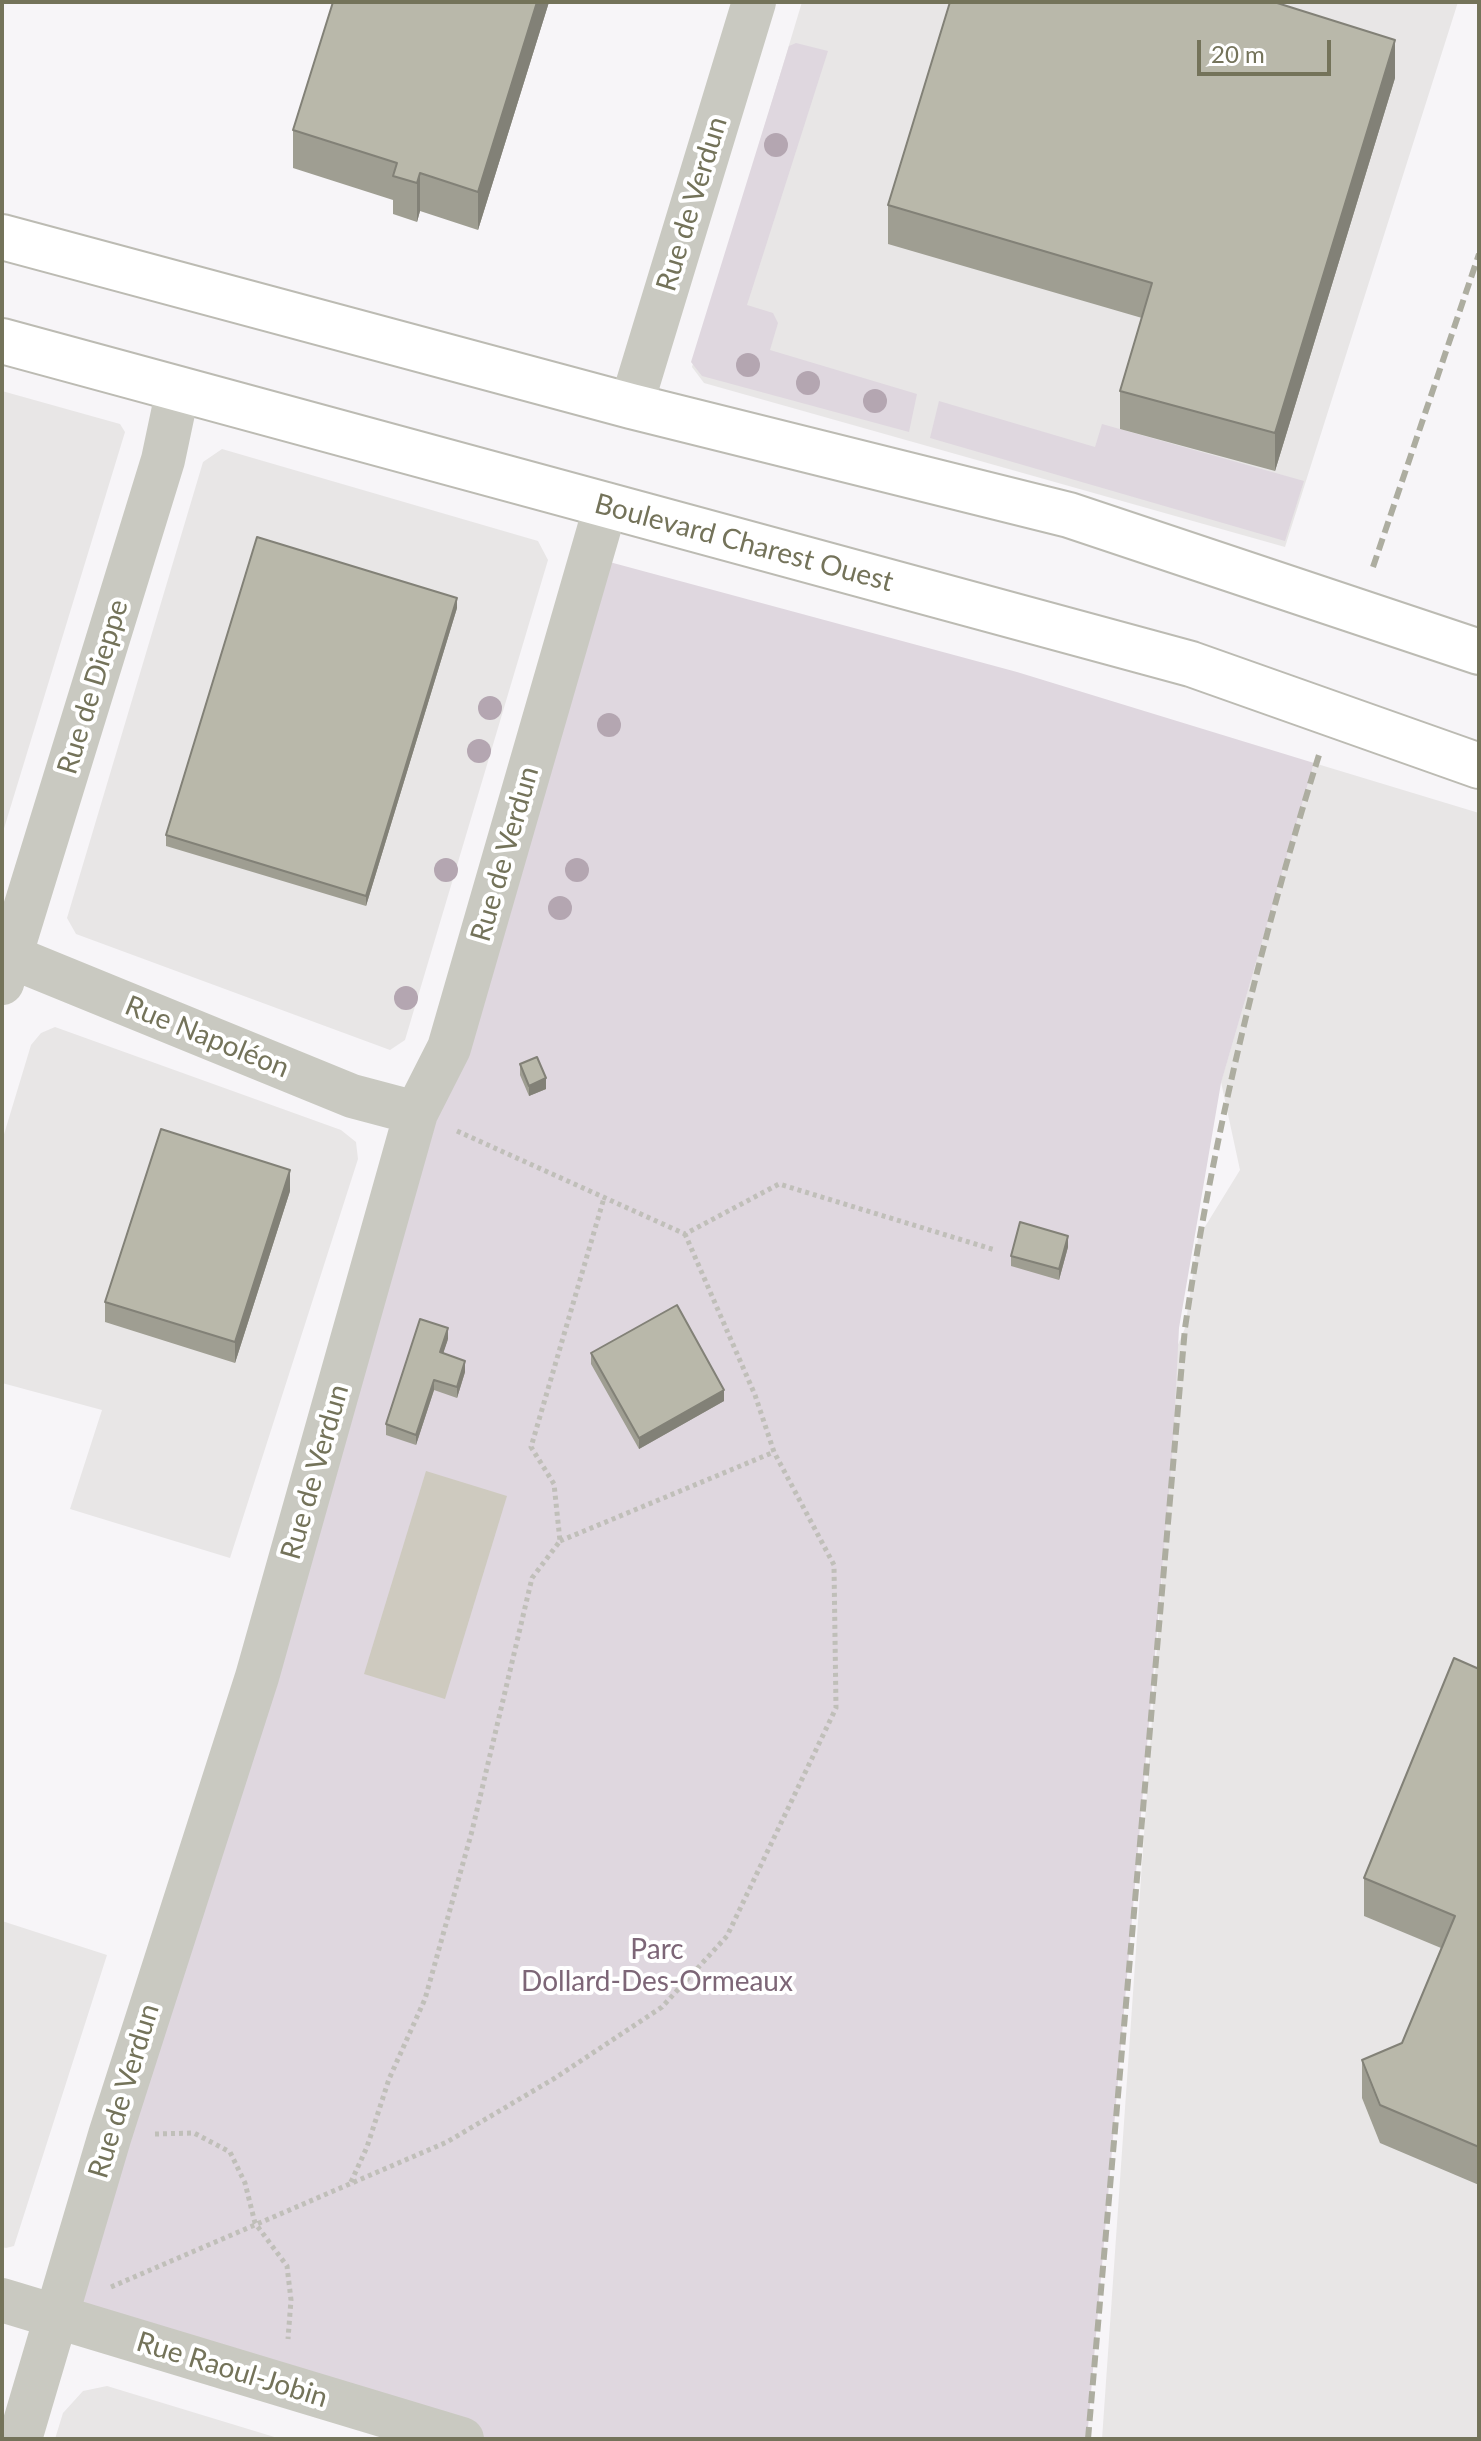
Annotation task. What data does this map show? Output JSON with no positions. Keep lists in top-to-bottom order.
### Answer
{
  "streets": {
    "main road": ["Boulevard Charest Ouest"],
    "street": [
      "Rue de Verdun",
      "Rue de Dieppe",
      "Rue Napoléon",
      "Rue Raoul-Jobin"
    ]
  },
  "crossings": [
    ["Rue de Verdun", "Boulevard Charest Ouest"],
    ["Rue de Verdun", "Rue Napoléon"],
    ["Rue de Verdun", "Rue Raoul-Jobin"],
    ["Boulevard Charest Ouest", "Rue de Dieppe"],
    ["Rue de Dieppe", "Rue Napoléon"]
  ],
  "parks": ["Parc Dollard-Des-Ormeaux"],
  "scale_bar": "20 m"
}
